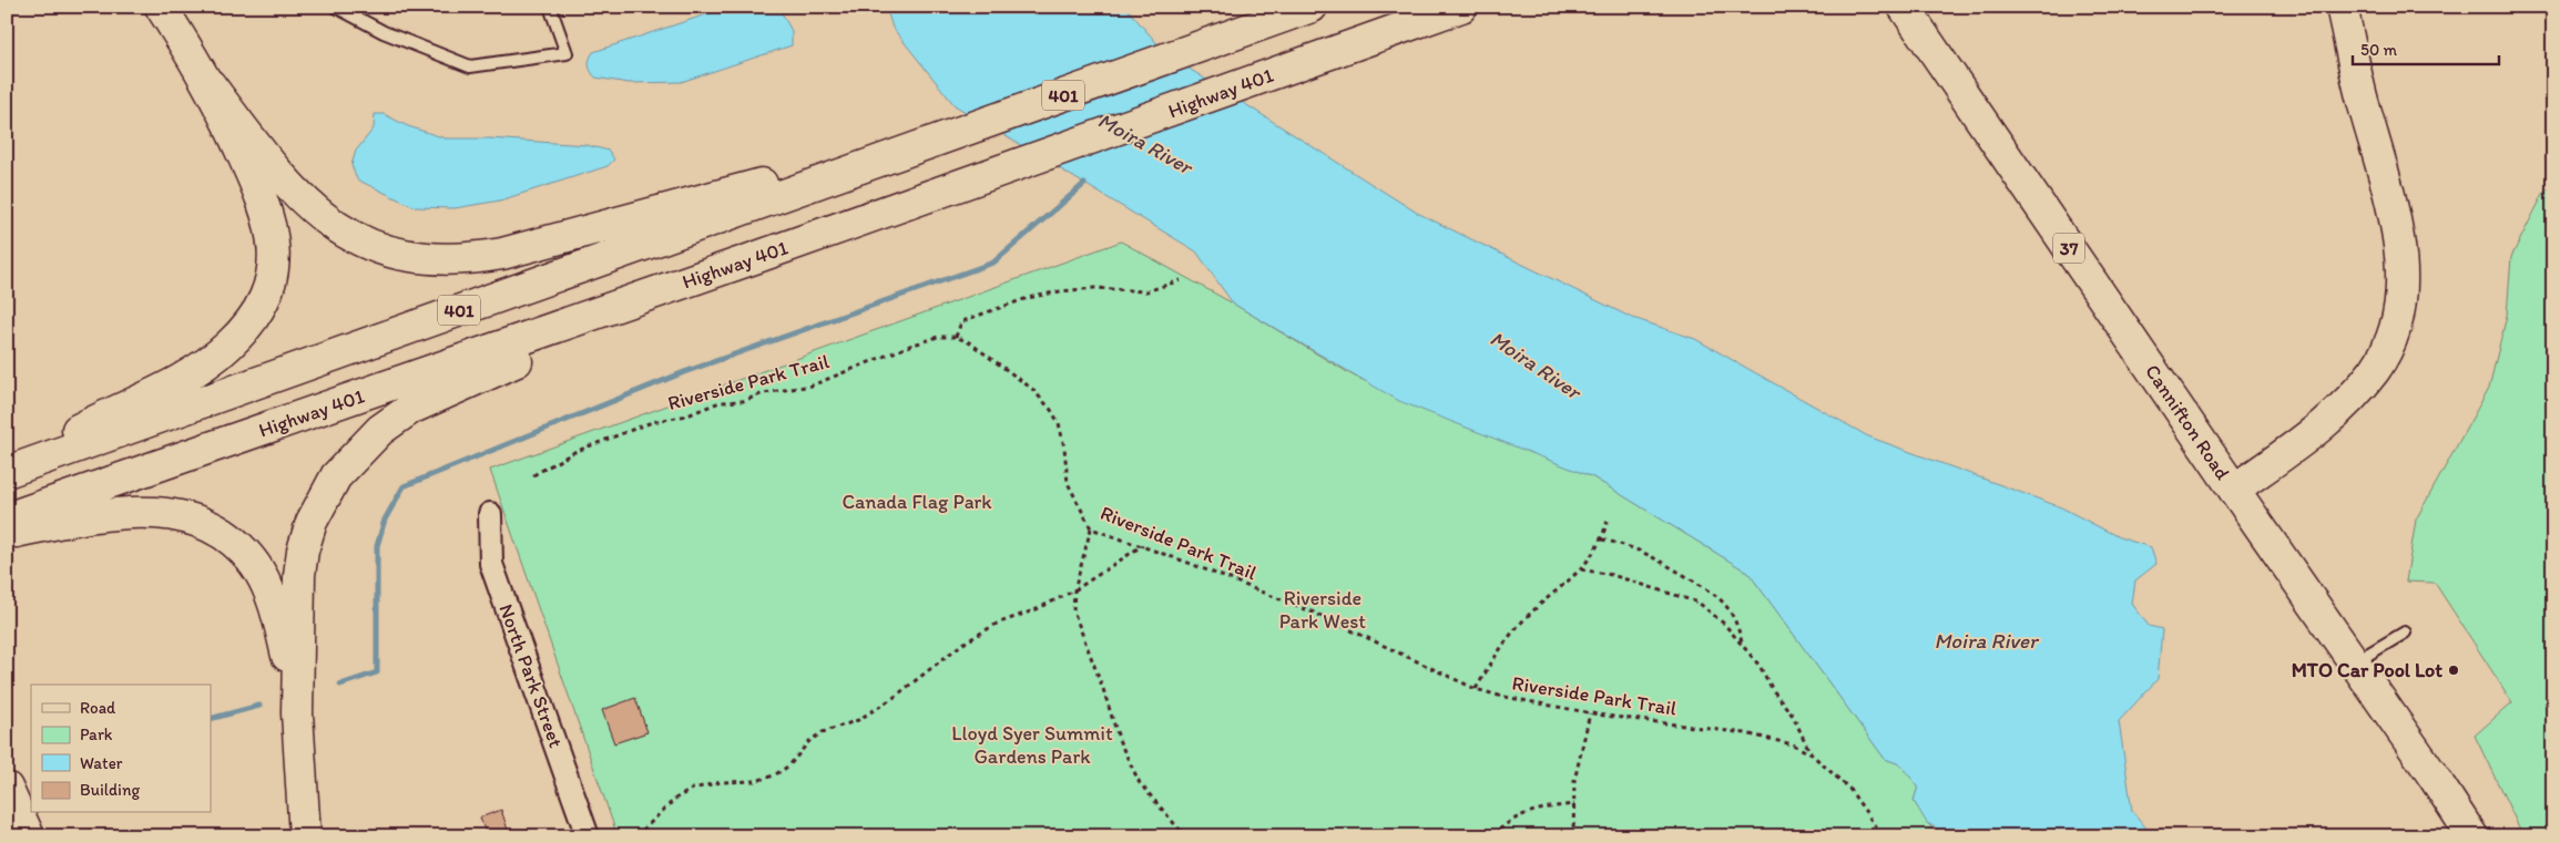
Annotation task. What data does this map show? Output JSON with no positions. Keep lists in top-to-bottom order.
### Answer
{
  "streets": {
    "main road": [
      "Highway 401",
      "401",
      "37",
      "Cannifton Road"
    ],
    "street": ["North Park Street"],
    "path": ["Riverside Park Trail"]
  },
  "water": ["Moira River"],
  "parks": ["Canada Flag Park", "Riverside Park West", "Lloyd Syer Summit Gardens Park"],
  "places": ["MTO Car Pool Lot"],
  "legend": [
    "Road",
    "Park",
    "Water",
    "Building"
  ],
  "scale_bar": "50 m"
}
